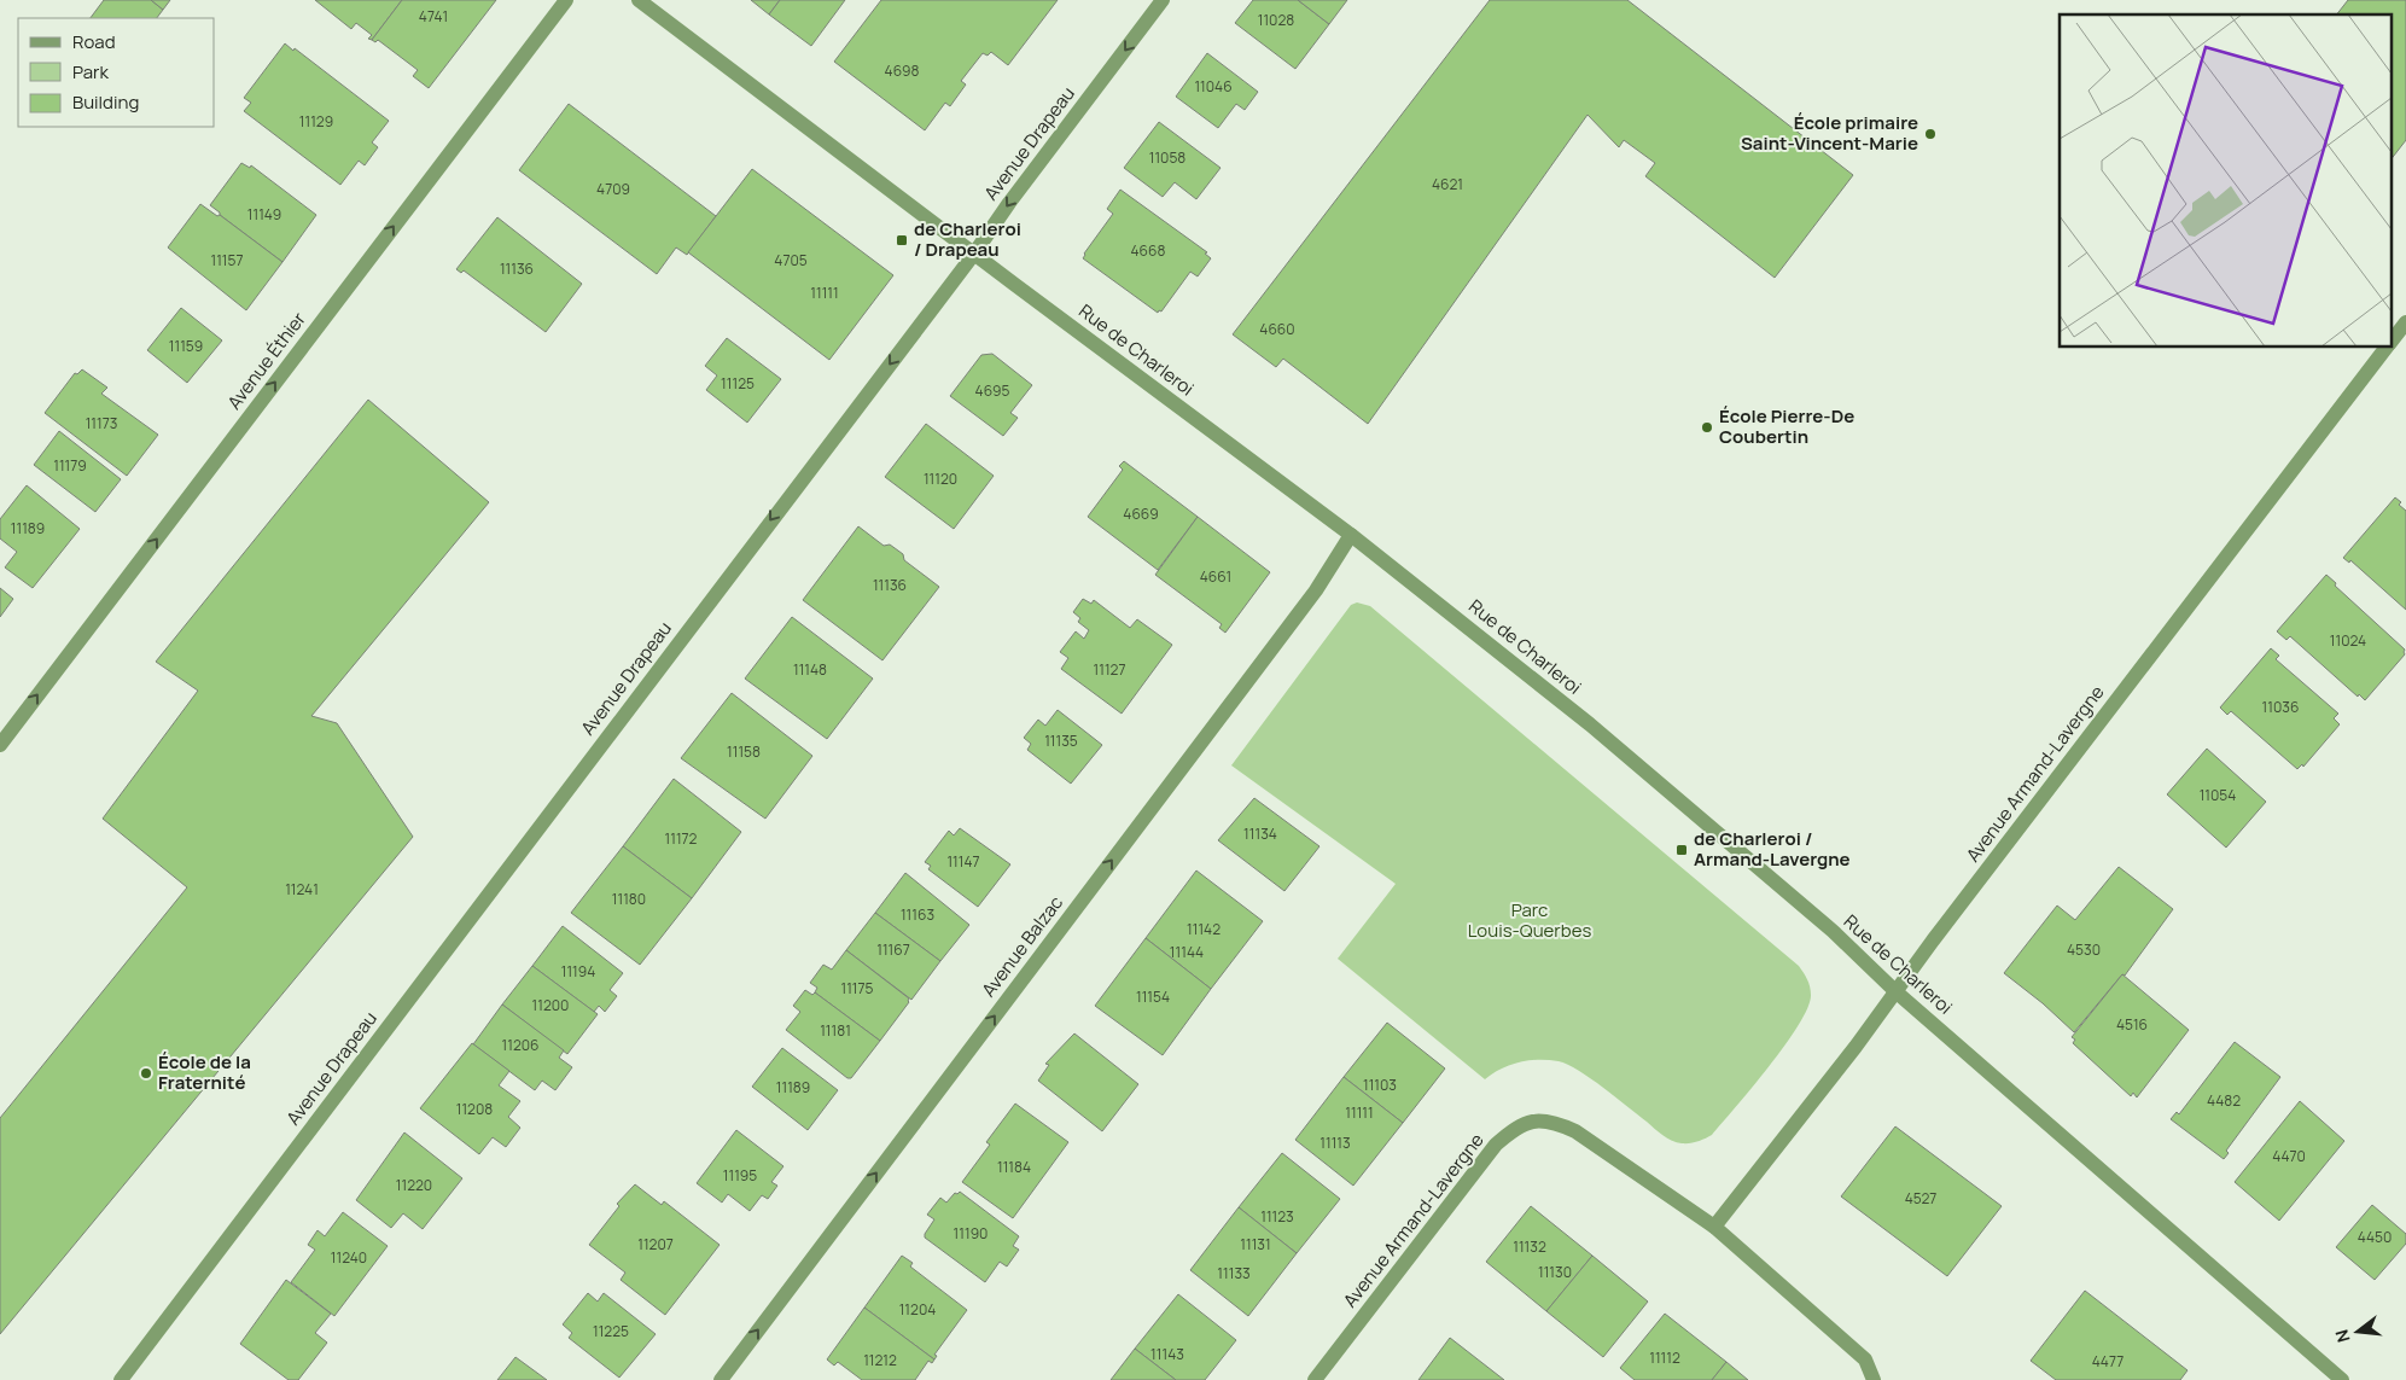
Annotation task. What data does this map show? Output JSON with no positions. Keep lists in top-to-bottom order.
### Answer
{
  "streets": {
    "street": [
      "Avenue Drapeau",
      "Rue de Charleroi",
      "Avenue Éthier",
      "Avenue Armand-Lavergne",
      "Avenue Balzac"
    ]
  },
  "crossings": [
    ["Avenue Drapeau", "Rue de Charleroi"],
    ["Rue de Charleroi", "Avenue Armand-Lavergne"],
    ["Rue de Charleroi", "Avenue Balzac"]
  ],
  "one_way": ["Avenue Drapeau", "Avenue Éthier", "Avenue Balzac"],
  "parks": ["Parc Louis-Querbes"],
  "places": {
    "other": ["École primaire Saint-Vincent-Marie", "École Pierre-De Coubertin", "École de la Fraternité"],
    "transit": ["de Charleroi / Drapeau", "de Charleroi / Armand-Lavergne"]
  },
  "house_numbers": [
    "4741",
    "11028",
    "4698",
    "11046",
    "11129",
    "11058",
    "4621",
    "4709",
    "11149",
    "4668",
    "11157",
    "4705",
    "11136",
    "11111",
    "4660",
    "11159",
    "11125",
    "4695",
    "11173",
    "11179",
    "11120",
    "4669",
    "11189",
    "4661",
    "11136",
    "11024",
    "11148",
    "11127",
    "11036",
    "11135",
    "11158",
    "11054",
    "11134",
    "11172",
    "11147",
    "11241",
    "11180",
    "11163",
    "11142",
    "11167",
    "4530",
    "11144",
    "11194",
    "11175",
    "11154",
    "11200",
    "4516",
    "11181",
    "11206",
    "11103",
    "11189",
    "4482",
    "11208",
    "11111",
    "11113",
    "4470",
    "11184",
    "11195",
    "11220",
    "4527",
    "11123",
    "11190",
    "4450",
    "11207",
    "11131",
    "11132",
    "11240",
    "11130",
    "11133",
    "11204",
    "11225",
    "11143",
    "11112",
    "11212",
    "4477"
  ],
  "legend": ["Road", "Park", "Building"],
  "north": "left"
}
